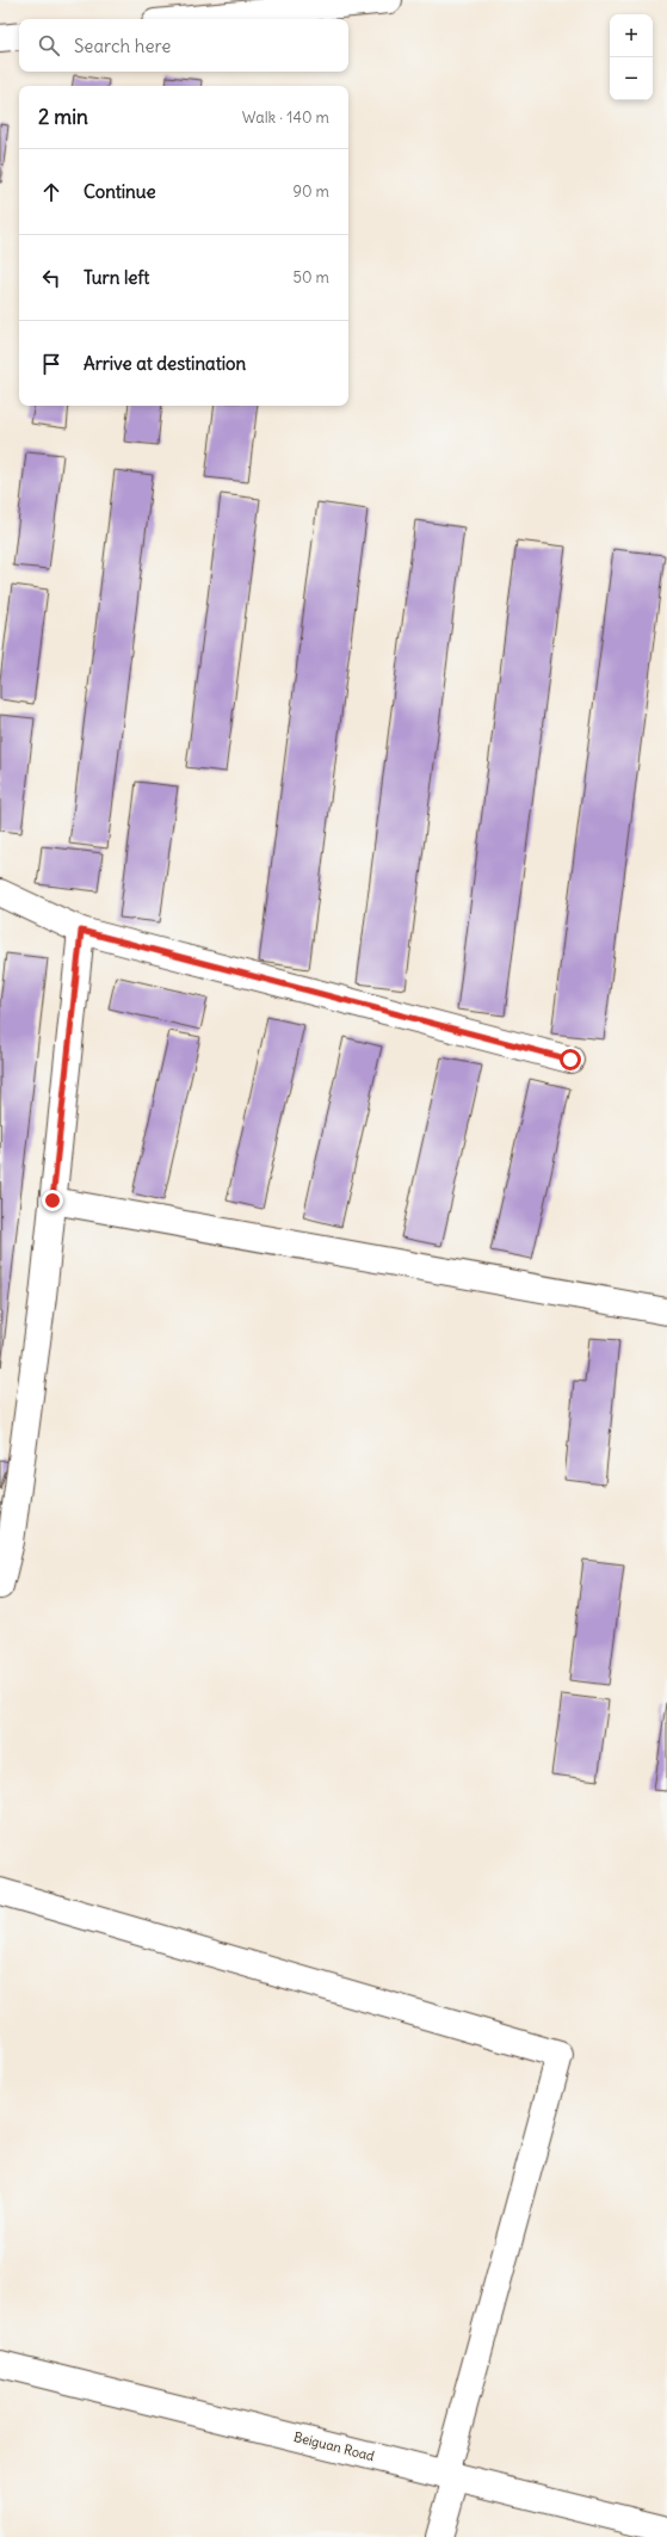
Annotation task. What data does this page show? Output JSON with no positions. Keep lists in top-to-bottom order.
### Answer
{
  "streets": {
    "street": ["Beiguan Road"]
  },
  "page": {
    "map_buttons": ["+", "−"],
    "search": "Search here",
    "heading": ["2 min", "Walk · 140 m"],
    "list": [
      ["Continue", "90 m"],
      ["Turn left", "50 m"],
      "Arrive at destination"
    ]
  }
}
